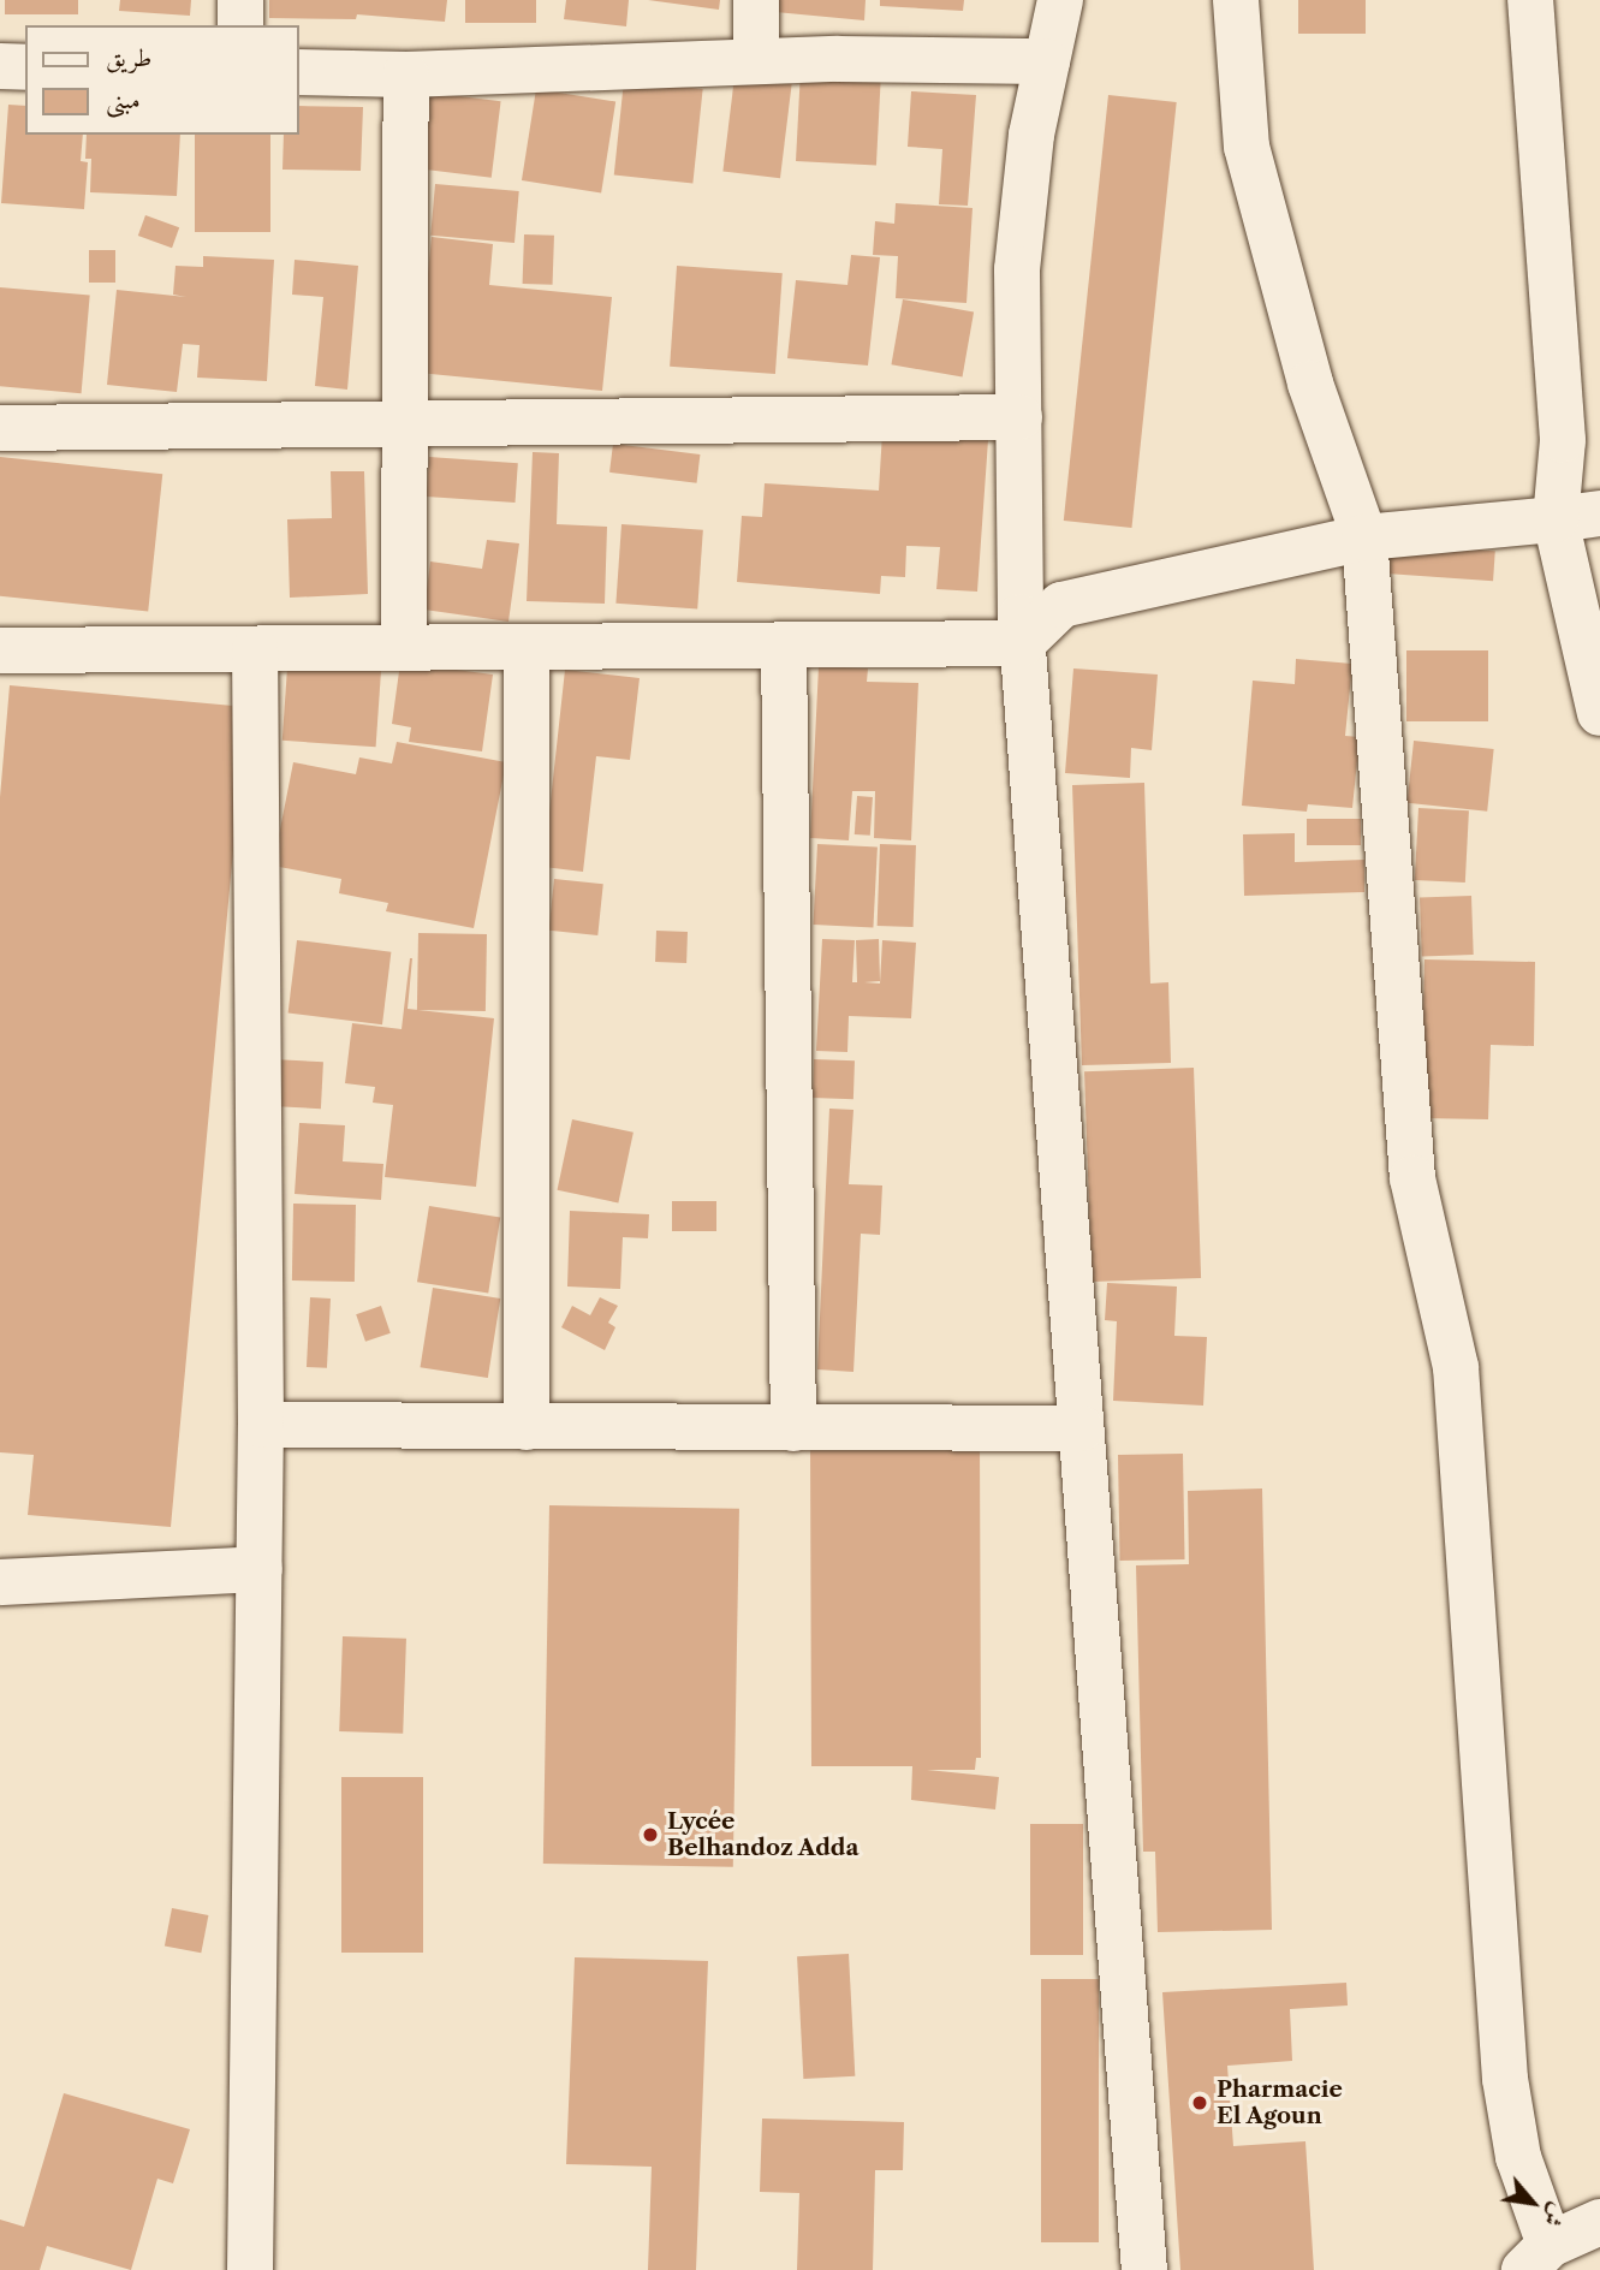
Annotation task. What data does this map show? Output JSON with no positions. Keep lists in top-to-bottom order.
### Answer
{
  "places": ["Lycée Belhandoz Adda", "Pharmacie El Agoun"],
  "legend": ["طريق", "مبنى"],
  "north": "bottom right"
}
